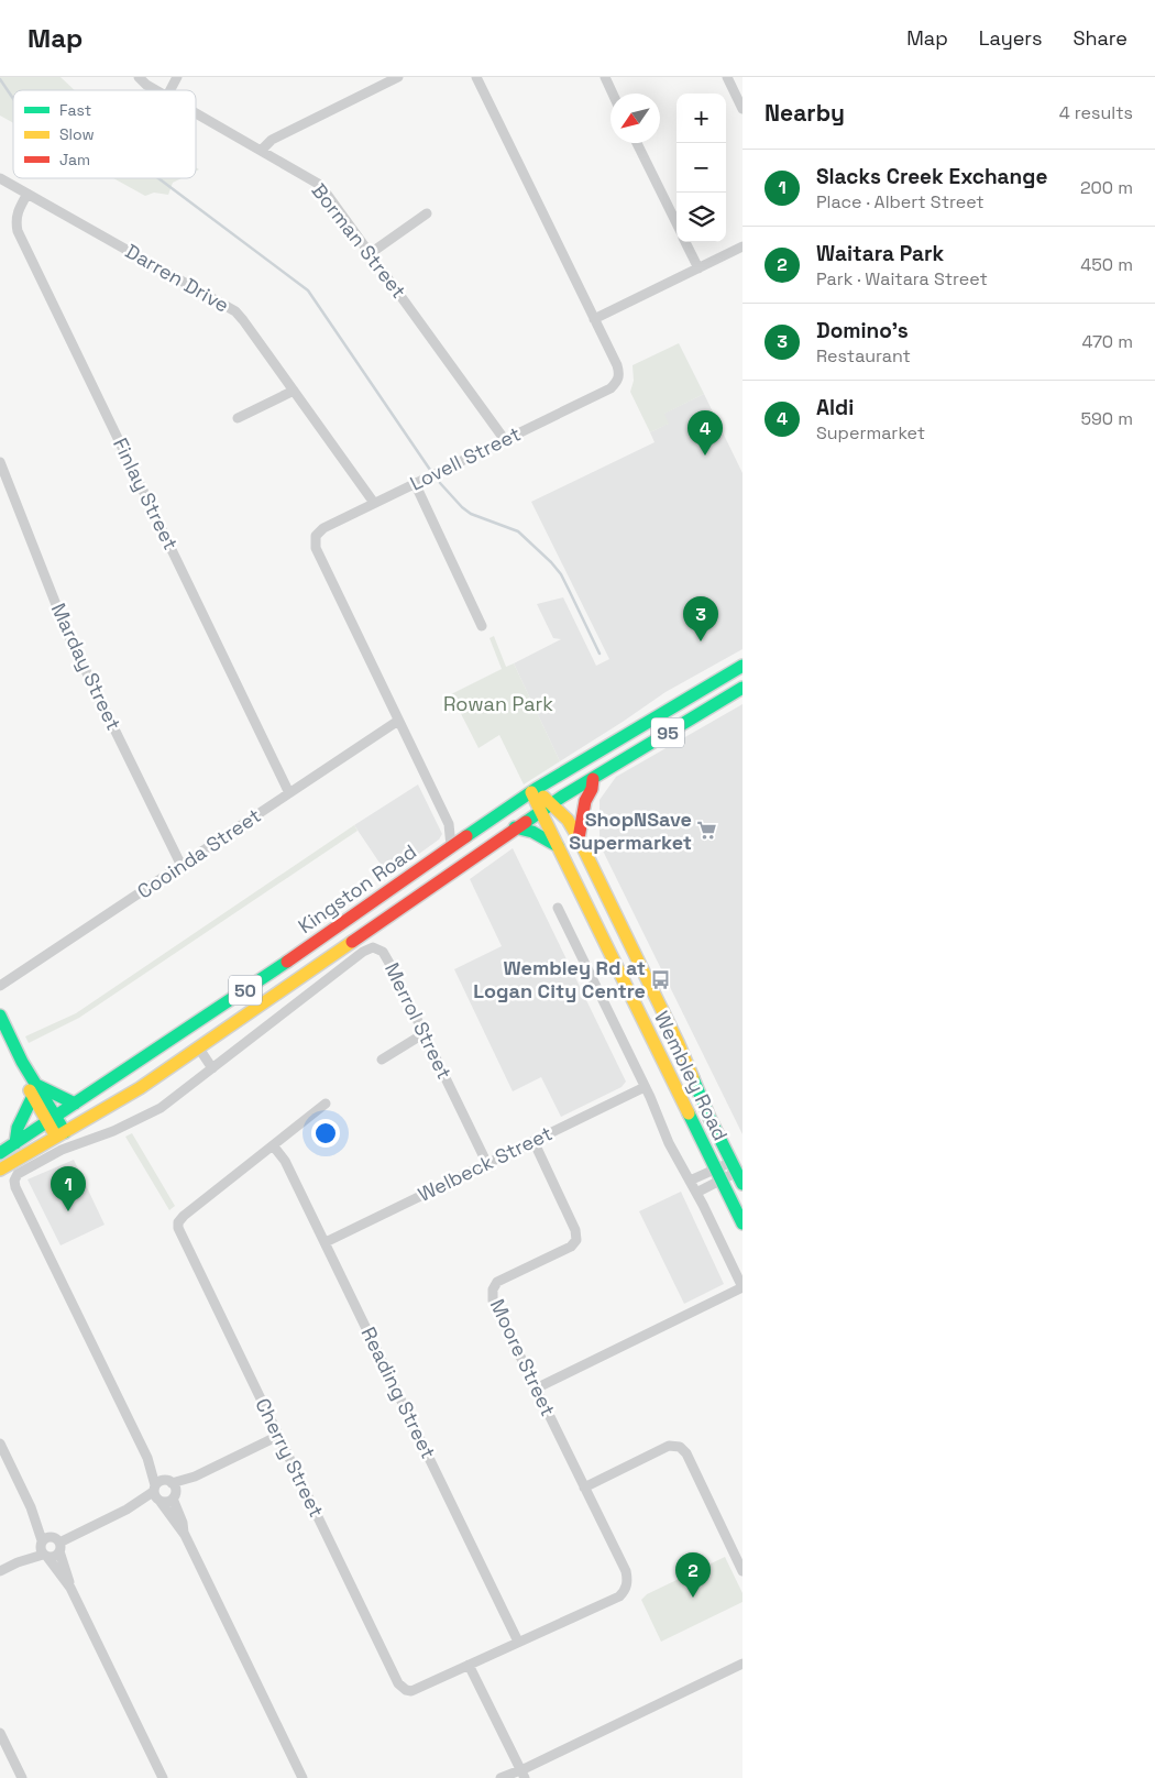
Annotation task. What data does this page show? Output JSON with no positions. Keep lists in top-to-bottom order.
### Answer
{
  "streets": {
    "main road": [
      "95",
      "Kingston Road",
      "50",
      "Wembley Road"
    ],
    "street": [
      "Borman Street",
      "Darren Drive",
      "Lovell Street",
      "Finlay Street",
      "Marday Street",
      "Cooinda Street",
      "Merrol Street",
      "Welbeck Street",
      "Moore Street",
      "Reading Street",
      "Cherry Street"
    ]
  },
  "crossings": [
    ["Borman Street", "Lovell Street"],
    ["Darren Drive", "Lovell Street"],
    ["Darren Drive", "Finlay Street"],
    ["Lovell Street", "Cooinda Street"],
    ["Finlay Street", "Cooinda Street"],
    ["Marday Street", "Cooinda Street"],
    ["Kingston Road", "Wembley Road"],
    ["Merrol Street", "Welbeck Street"],
    ["Welbeck Street", "Moore Street"],
    ["Welbeck Street", "Reading Street"],
    ["Moore Street", "Reading Street"],
    ["Reading Street", "Cherry Street"]
  ],
  "parks": ["Rowan Park"],
  "places": {
    "supermarket": ["ShopNSave Supermarket"],
    "bus stop": ["Wembley Rd at Logan City Centre"]
  },
  "legend": ["Fast", "Slow", "Jam"],
  "north": "bottom left",
  "page": {
    "header": "Map",
    "nav": ["Map", "Layers", "Share"],
    "heading": ["Nearby", "4 results"],
    "map_buttons": ["+", "−"],
    "list": [
      {
        "mark": "1",
        "name": "Slacks Creek Exchange",
        "note": "Place · Albert Street",
        "value": "200 m"
      },
      {
        "mark": "2",
        "name": "Waitara Park",
        "note": "Park · Waitara Street",
        "value": "450 m"
      },
      {
        "mark": "3",
        "name": "Domino's",
        "note": "Restaurant",
        "value": "470 m"
      },
      {
        "mark": "4",
        "name": "Aldi",
        "note": "Supermarket",
        "value": "590 m"
      }
    ],
    "pins": [
      "4",
      "3",
      "1",
      "2"
    ]
  }
}
